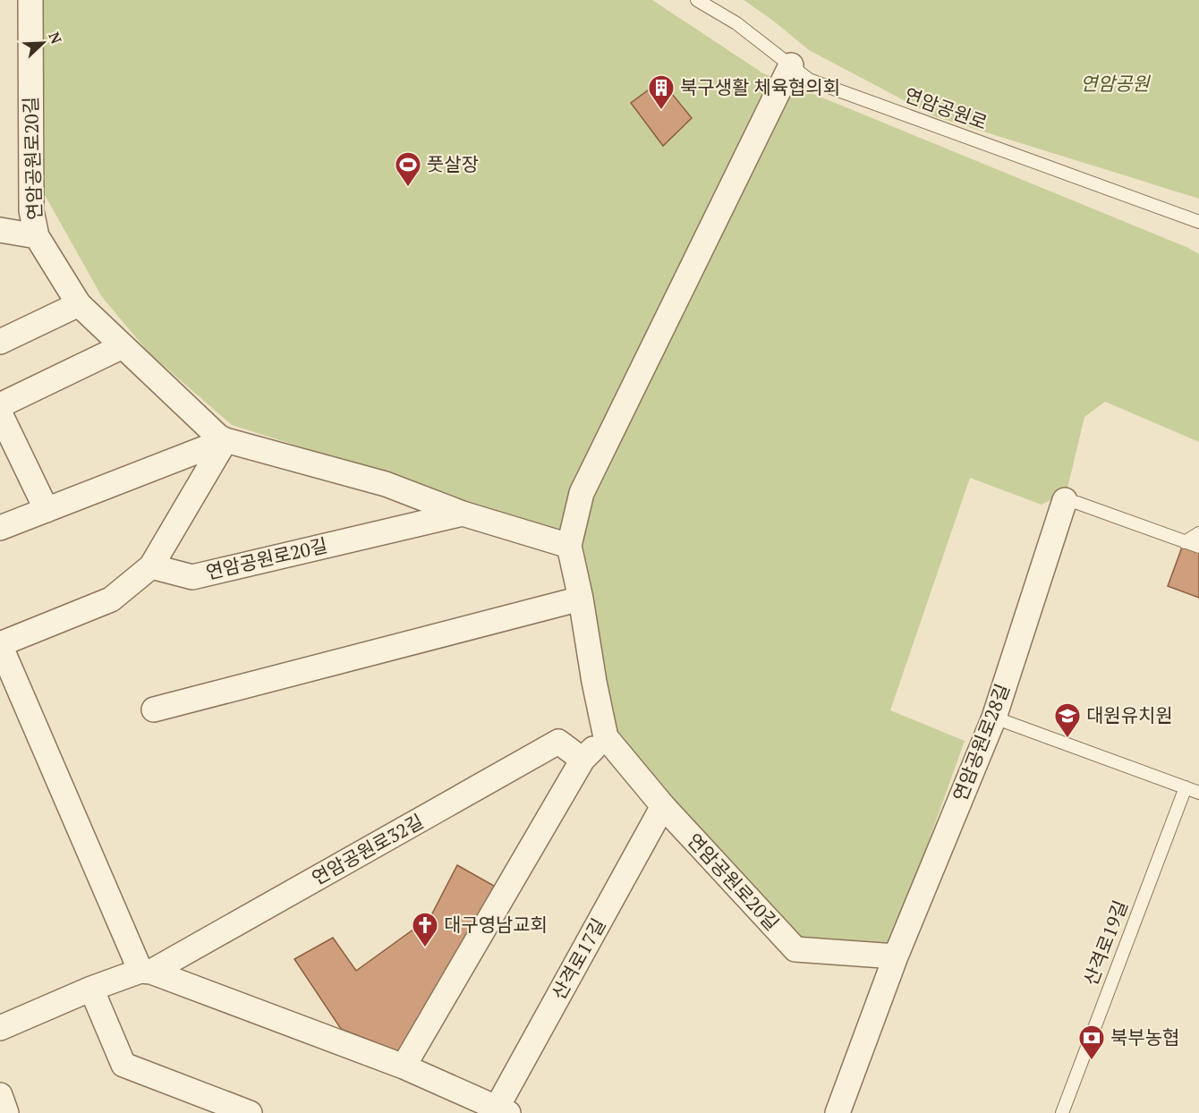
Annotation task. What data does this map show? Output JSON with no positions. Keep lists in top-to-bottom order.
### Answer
{
  "streets": {
    "street": [
      "연암공원로20길",
      "연암공원로28길",
      "연암공원로32길",
      "산격로17길"
    ],
    "lane": ["연암공원로", "산격로19길"]
  },
  "crossings": [
    ["연암공원로20길", "연암공원로28길"],
    ["연암공원로20길", "산격로17길"]
  ],
  "parks": ["연암공원"],
  "places": {
    "building": ["북구생활 체육협의회"],
    "sports": ["풋살장"],
    "school or university": ["대원유치원"],
    "church": ["대구영남교회"],
    "bank": ["북부농협"]
  },
  "north": "top right"
}
